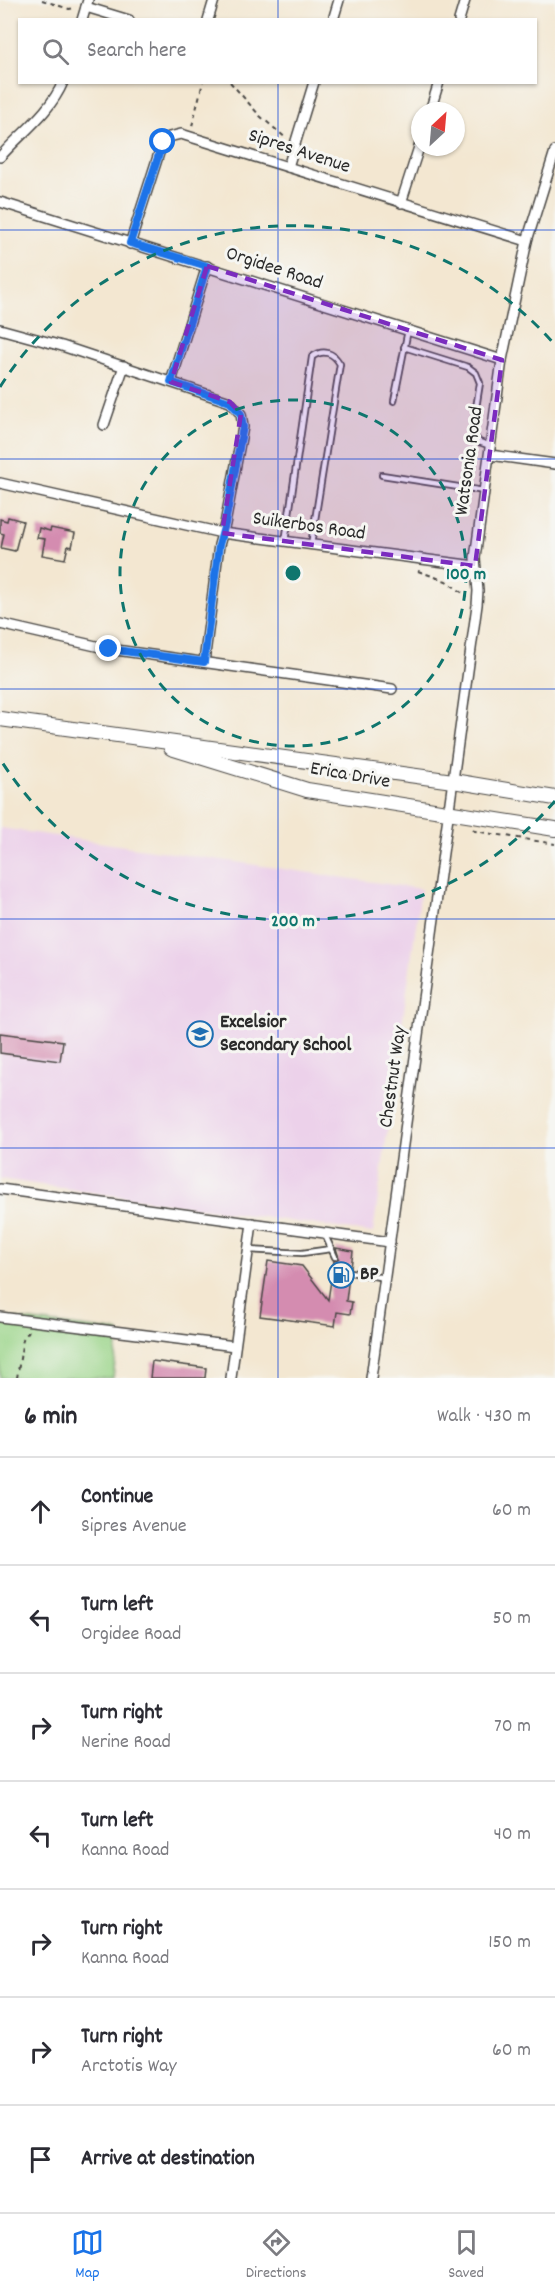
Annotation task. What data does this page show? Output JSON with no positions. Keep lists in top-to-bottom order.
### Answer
{
  "streets": {
    "main road": ["Erica Drive"],
    "street": [
      "Sipres Avenue",
      "Orgidee Road",
      "Watsonia Road",
      "Suikerbos Road",
      "Chestnut Way"
    ]
  },
  "crossings": [
    ["Sipres Avenue", "Orgidee Road"],
    ["Sipres Avenue", "Watsonia Road"],
    ["Orgidee Road", "Watsonia Road"],
    ["Watsonia Road", "Suikerbos Road"],
    ["Watsonia Road", "Erica Drive"],
    ["Watsonia Road", "Chestnut Way"],
    ["Erica Drive", "Chestnut Way"]
  ],
  "places": {
    "school or university": ["Excelsior Secondary School"],
    "fuel station": ["BP"]
  },
  "north": "top right",
  "page": {
    "search": "Search here",
    "heading": ["6 min", "Walk · 430 m"],
    "list": [
      ["Continue", "Sipres Avenue", "60 m"],
      ["Turn left", "Orgidee Road", "50 m"],
      ["Turn right", "Nerine Road", "70 m"],
      ["Turn left", "Kanna Road", "40 m"],
      ["Turn right", "Kanna Road", "150 m"],
      ["Turn right", "Arctotis Way", "60 m"],
      "Arrive at destination"
    ],
    "nav": ["Map", "Directions", "Saved"]
  },
  "rings": ["100 m", "200 m"]
}
